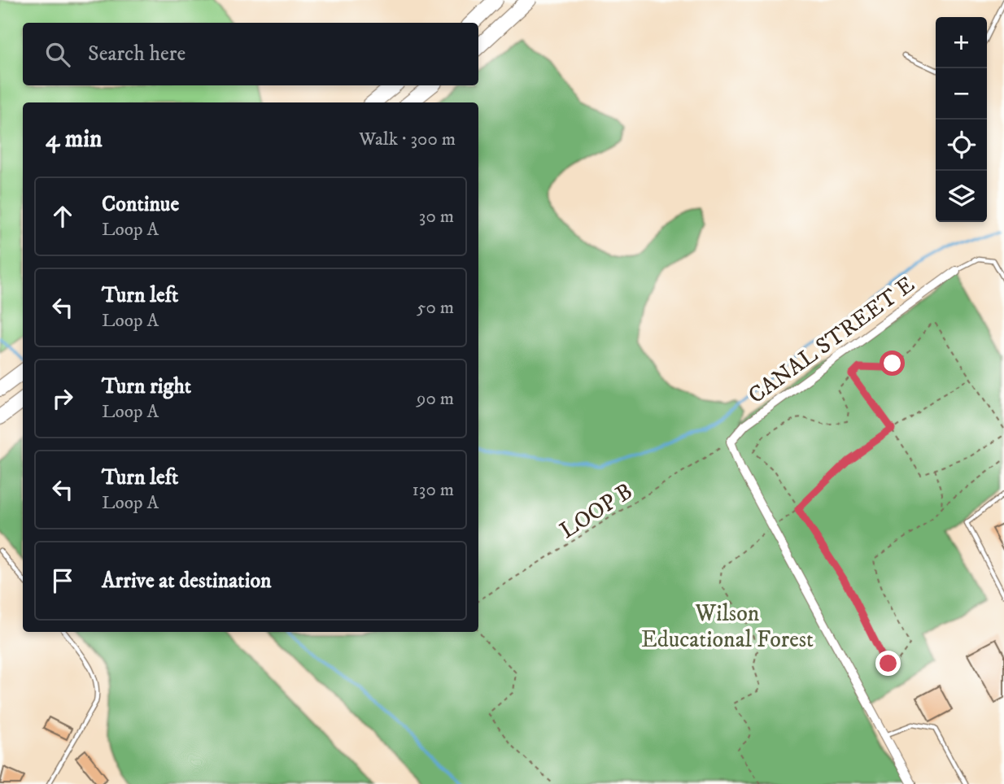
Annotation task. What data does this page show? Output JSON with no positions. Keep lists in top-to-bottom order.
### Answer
{
  "streets": {
    "street": ["CANAL STREET E"],
    "path": ["LOOP B"]
  },
  "crossings": [
    ["CANAL STREET E", "LOOP B"]
  ],
  "parks": ["Wilson Educational Forest"],
  "page": {
    "map_buttons": ["+", "−"],
    "search": "Search here",
    "heading": ["4 min", "Walk · 300 m"],
    "list": [
      ["Continue", "Loop A", "30 m"],
      ["Turn left", "Loop A", "50 m"],
      ["Turn right", "Loop A", "90 m"],
      ["Turn left", "Loop A", "130 m"],
      "Arrive at destination"
    ]
  }
}
